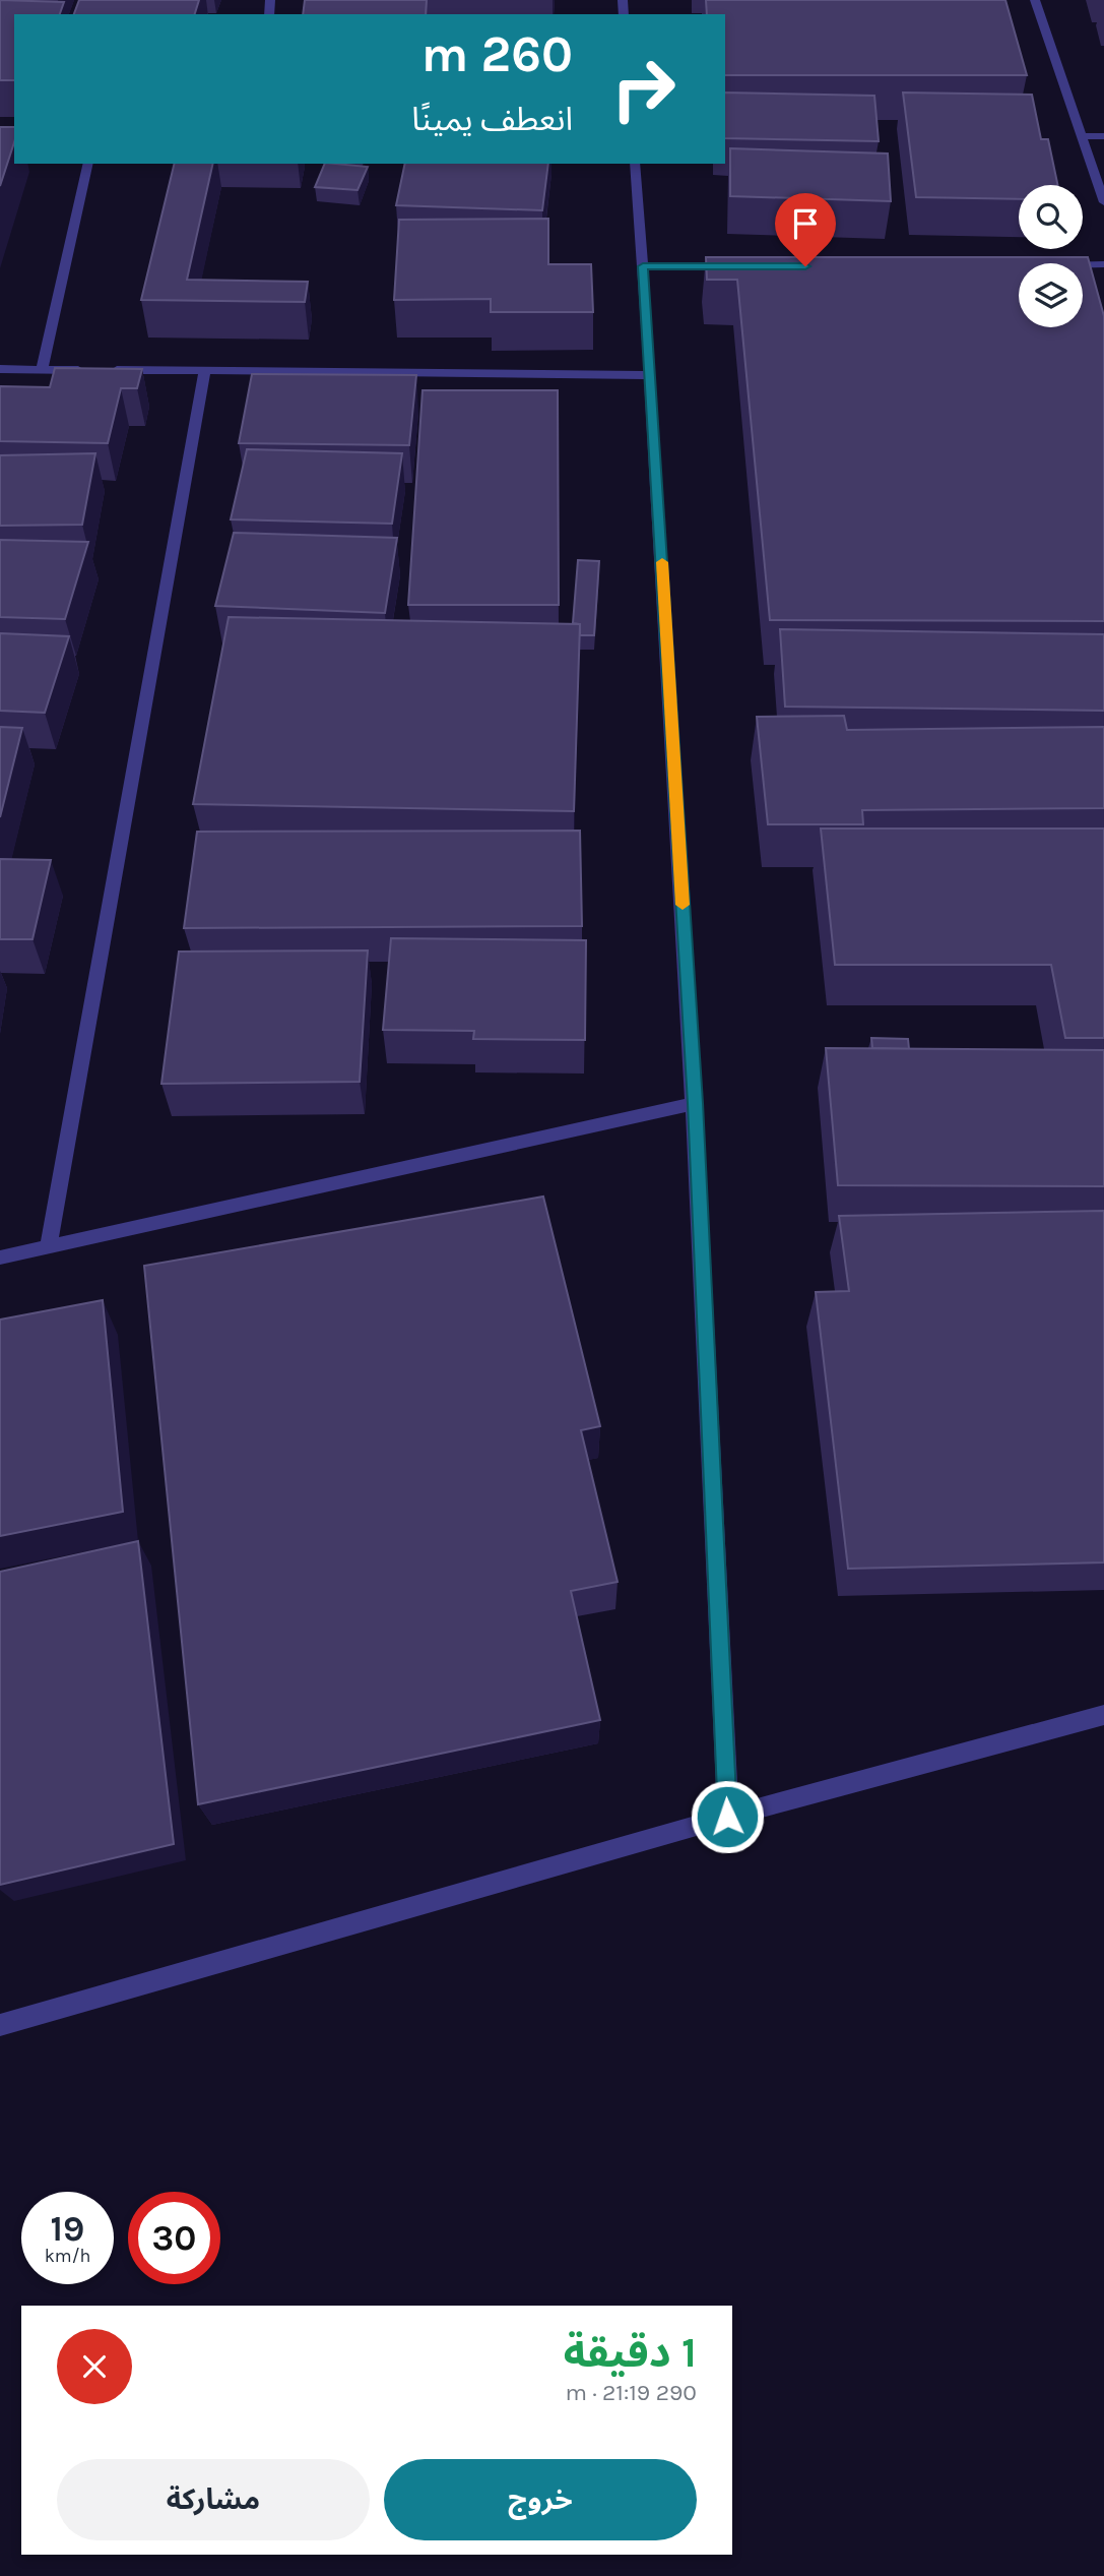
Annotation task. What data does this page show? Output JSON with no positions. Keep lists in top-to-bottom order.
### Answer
{
  "page": {
    "turn": ["260 m", "انعطف يمينًا"],
    "speed": "19 km/h",
    "limit": "30",
    "heading": ["1 دقيقة", "290 m · 21:19"],
    "buttons": ["خروج", "مشاركة"]
  }
}
